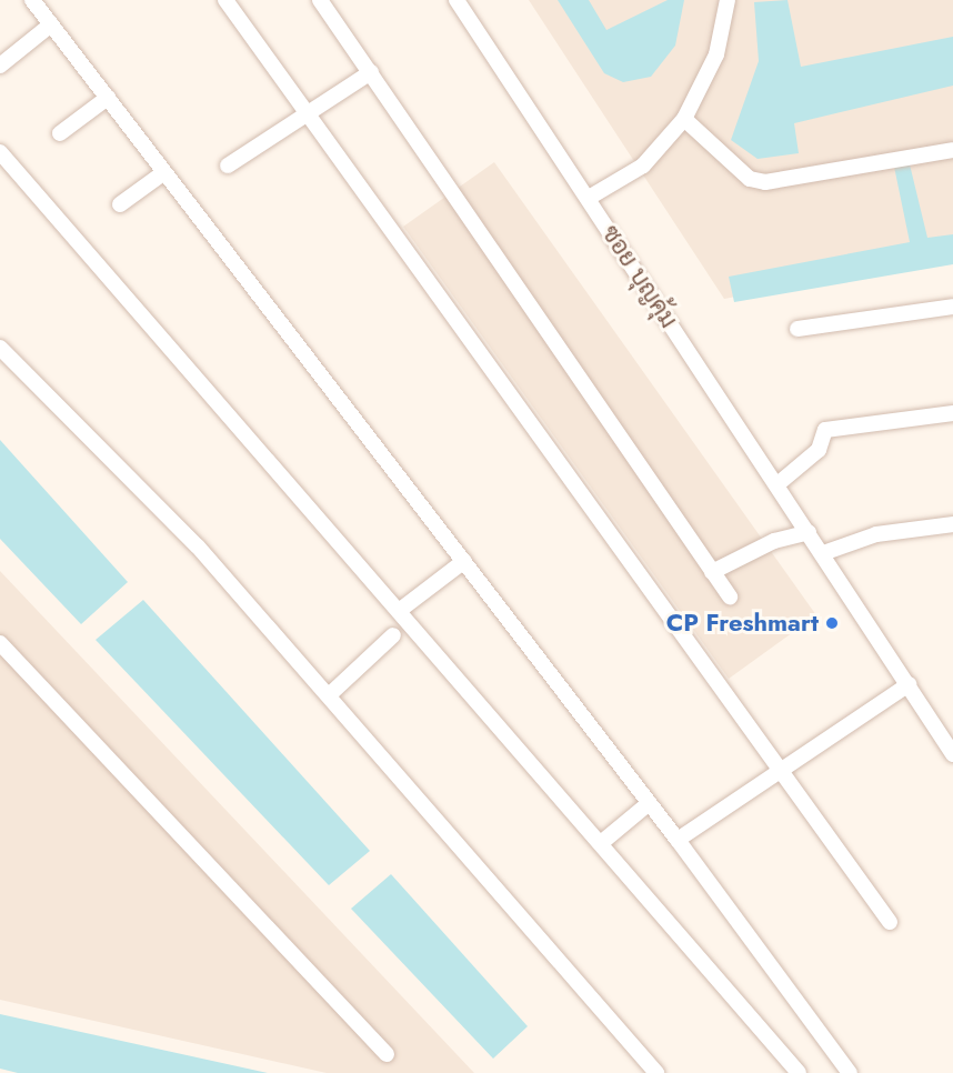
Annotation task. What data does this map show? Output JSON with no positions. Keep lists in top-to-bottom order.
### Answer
{
  "streets": {
    "street": ["ซอย บุญคุ้ม"]
  },
  "places": ["CP Freshmart"]
}
